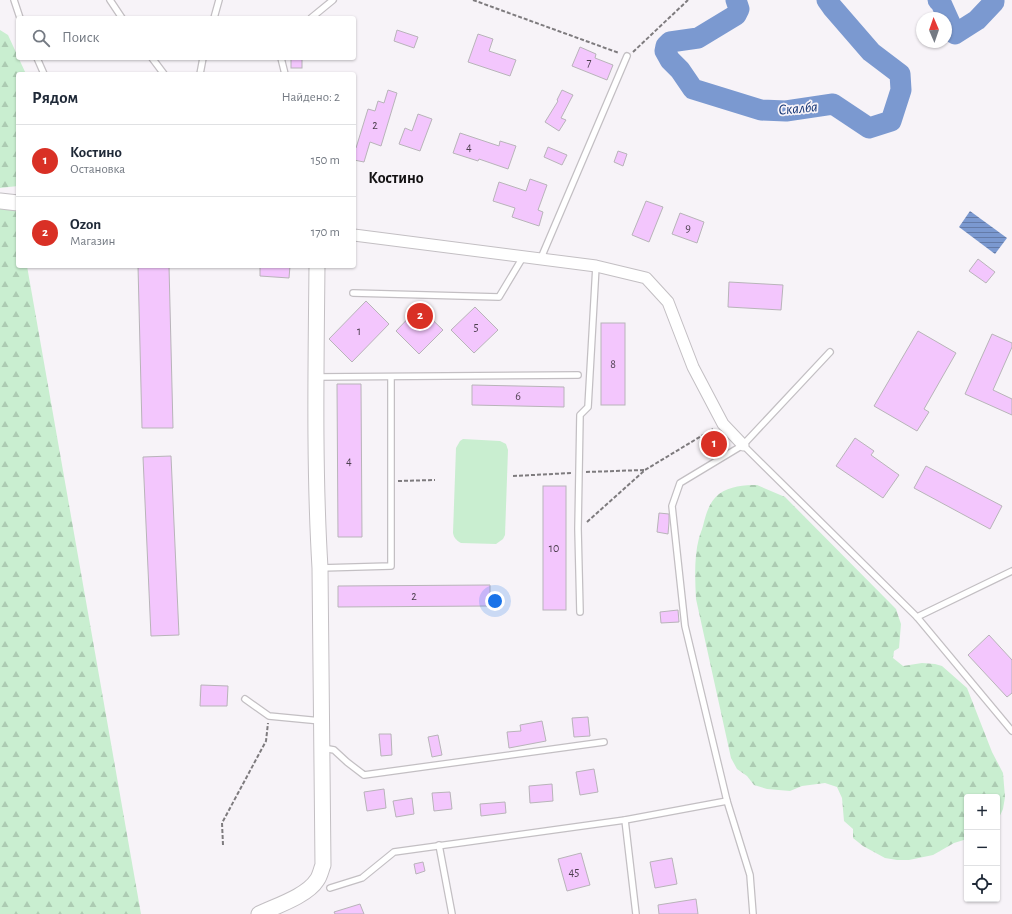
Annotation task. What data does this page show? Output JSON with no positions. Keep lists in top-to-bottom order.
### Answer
{
  "districts": ["Костино"],
  "water": ["Скалба"],
  "house_numbers": [
    "7",
    "2",
    "4",
    "9",
    "5",
    "1",
    "8",
    "6",
    "4",
    "10",
    "2",
    "45"
  ],
  "north": "top",
  "page": {
    "search": "Поиск",
    "heading": ["Рядом", "Найдено: 2"],
    "list": [
      {
        "mark": "1",
        "name": "Костино",
        "note": "Остановка",
        "value": "150 m"
      },
      {
        "mark": "2",
        "name": "Ozon",
        "note": "Магазин",
        "value": "170 m"
      }
    ],
    "pins": ["2", "1"],
    "map_buttons": ["+", "−"]
  }
}
